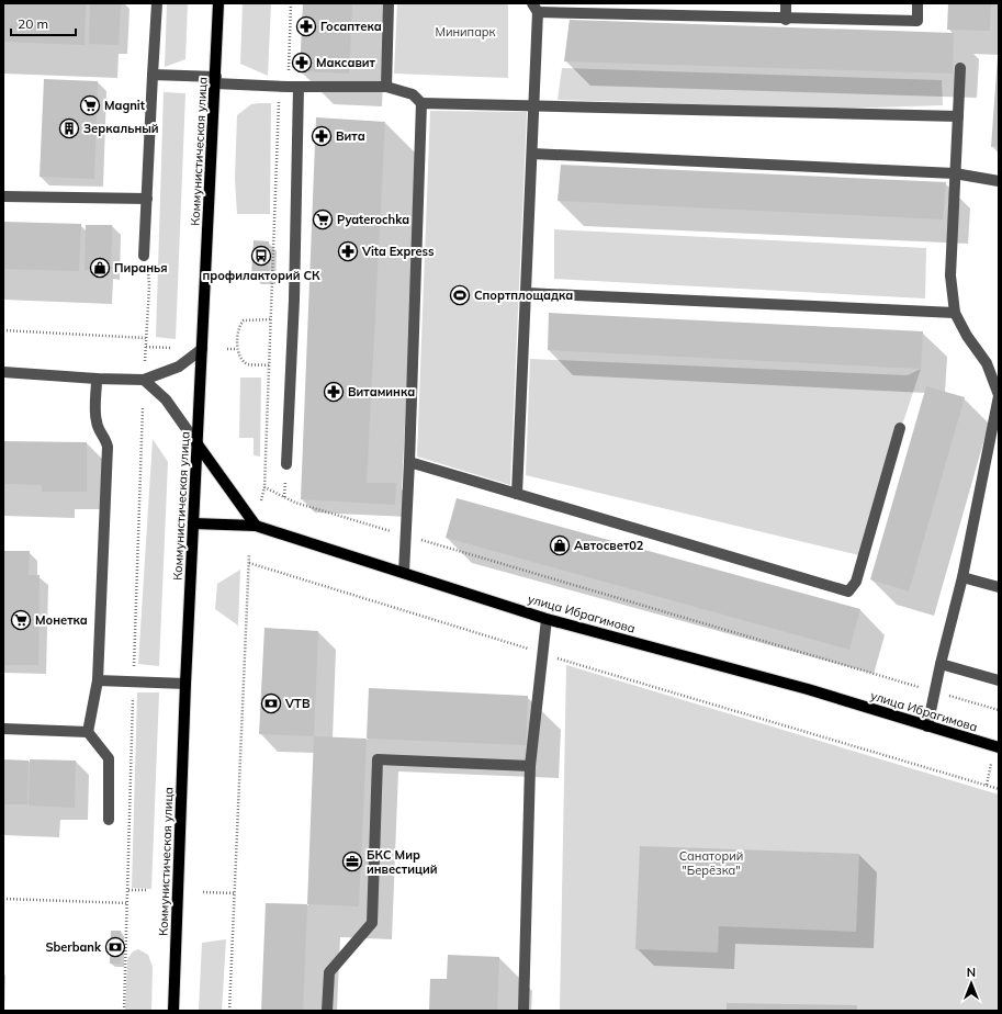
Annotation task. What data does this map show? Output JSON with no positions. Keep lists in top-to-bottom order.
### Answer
{
  "streets": {
    "main road": ["Коммунистическая улица", "улица Ибрагимова"]
  },
  "crossings": [
    ["Коммунистическая улица", "улица Ибрагимова"]
  ],
  "parks": ["Минипарк", "Санаторий \"Берёзка\""],
  "places": {
    "pharmacy": [
      "Госаптека",
      "Максавит",
      "Вита",
      "Vita Express",
      "Витаминка"
    ],
    "supermarket": ["Magnit", "Pyaterochka", "Монетка"],
    "building": ["Зеркальный"],
    "bus stop": ["профилакторий СК"],
    "shop": ["Пиранья", "Автосвет02"],
    "sports": ["Спортплощадка"],
    "bank": ["VTB", "Sberbank"],
    "office": ["БКС Мир инвестиций"]
  },
  "scale_bar": "20 m",
  "north": "top"
}
